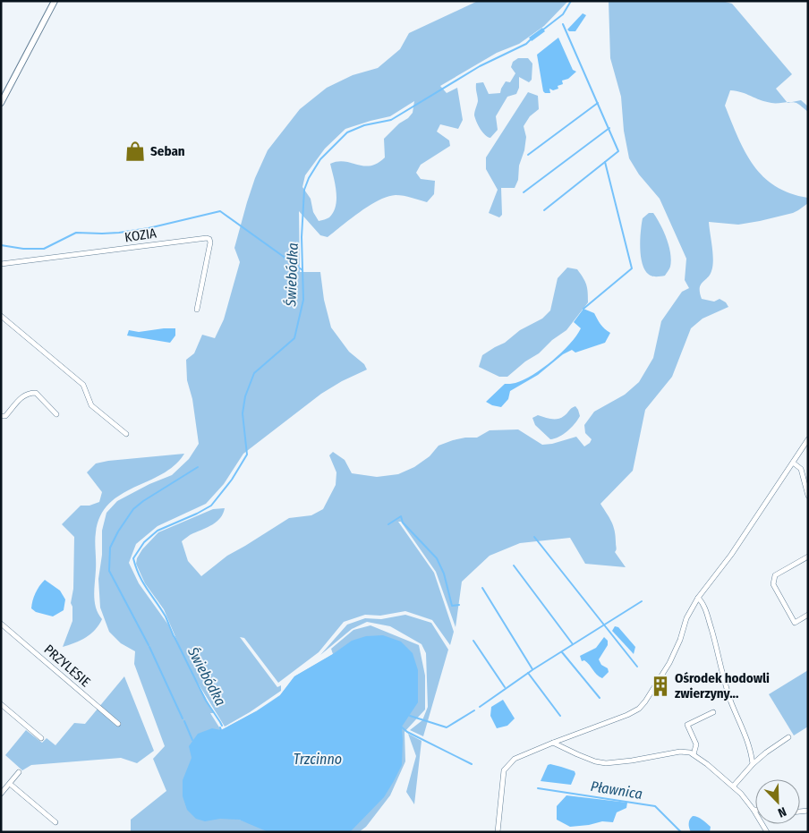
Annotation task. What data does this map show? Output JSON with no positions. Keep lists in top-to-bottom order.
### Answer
{
  "streets": {
    "street": ["KOZIA", "PRZYLESIE"]
  },
  "water": ["Świebódka", "Trzcinno", "Pławnica"],
  "places": {
    "shop": ["Seban"],
    "building": ["Ośrodek hodowli zwierzyny..."]
  },
  "north": "bottom right"
}
